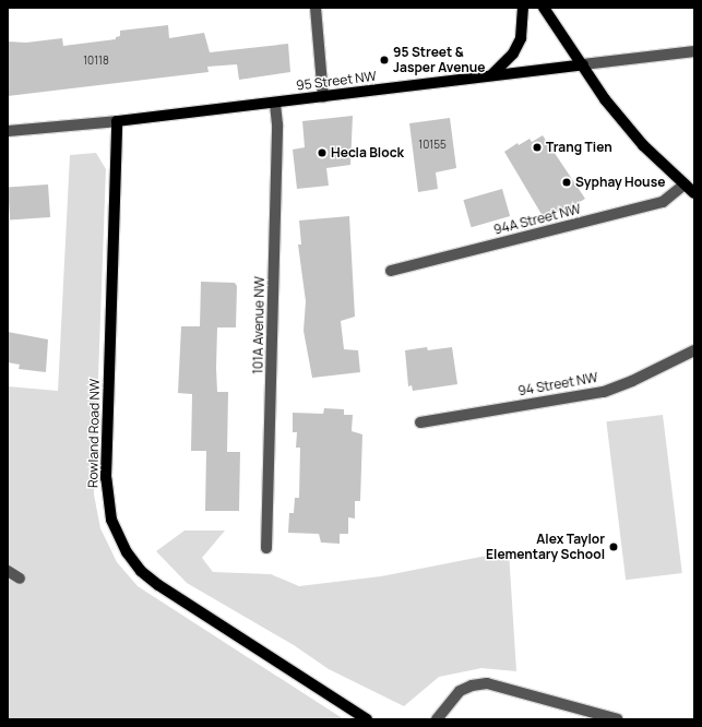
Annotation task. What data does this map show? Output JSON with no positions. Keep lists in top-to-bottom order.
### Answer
{
  "streets": {
    "main road": ["95 Street NW", "Rowland Road NW"],
    "street": ["94A Street NW", "101A Avenue NW", "94 Street NW"]
  },
  "crossings": [
    ["95 Street NW", "101A Avenue NW"],
    ["95 Street NW", "Rowland Road NW"]
  ],
  "places": [
    "95 Street & Jasper Avenue",
    "Trang Tien",
    "Hecla Block",
    "Syphay House",
    "Alex Taylor Elementary School"
  ],
  "house_numbers": ["10118", "10155"]
}
